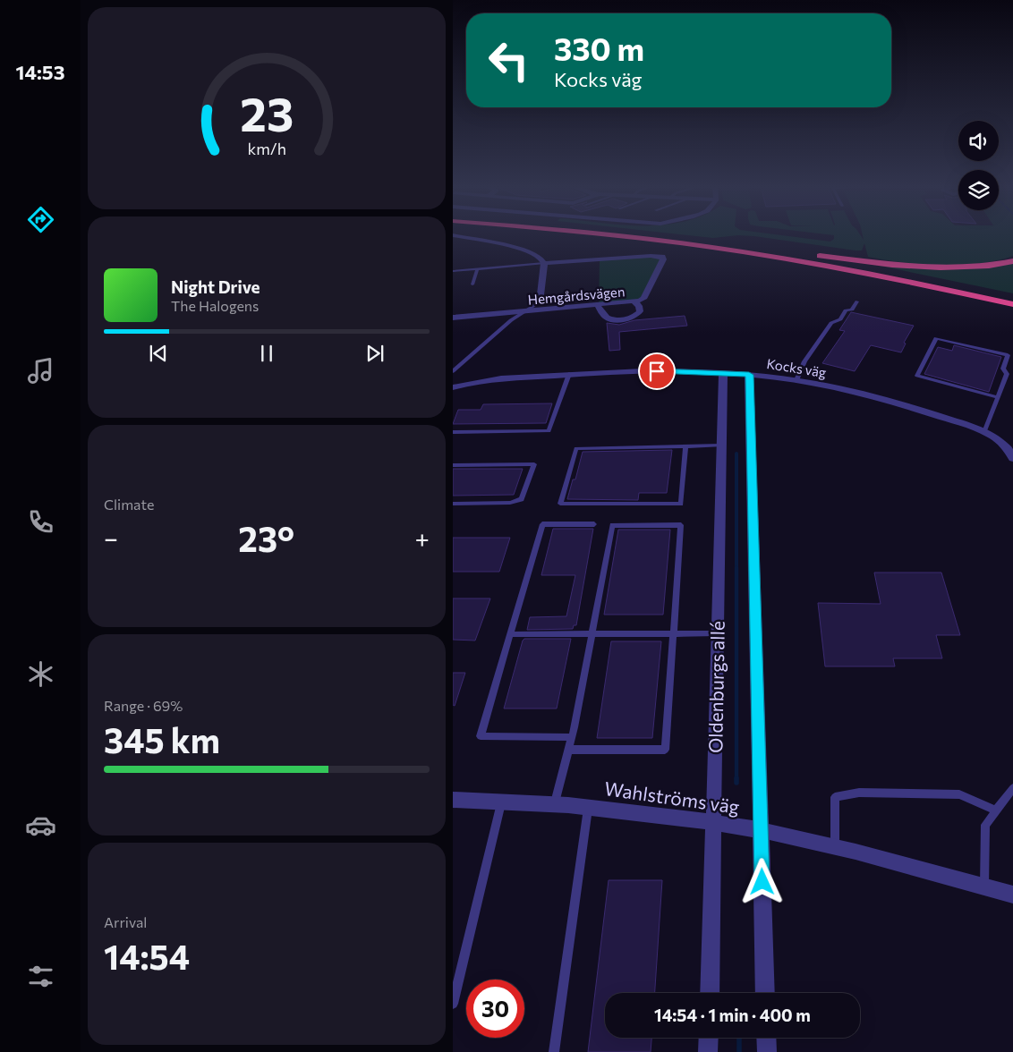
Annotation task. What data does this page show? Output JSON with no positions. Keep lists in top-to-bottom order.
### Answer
{
  "streets": {
    "street": [
      "Hemgårdsvägen",
      "Kocks väg",
      "Oldenburgs allé",
      "Wahlströms väg"
    ]
  },
  "crossings": [
    ["Kocks väg", "Oldenburgs allé"],
    ["Oldenburgs allé", "Wahlströms väg"]
  ],
  "page": {
    "tabs": "14:53",
    "turn": ["330 m", "Kocks väg"],
    "song": ["Night Drive", "The Halogens"],
    "tile": [
      "Climate",
      ["Range · 69%", "345 km"],
      ["Arrival", "14:54"]
    ],
    "heat": ["−", "23°", "+"],
    "limit": "30",
    "trip": "14:54 · 1 min · 400 m",
    "gauge": ["23", "km/h"]
  }
}
